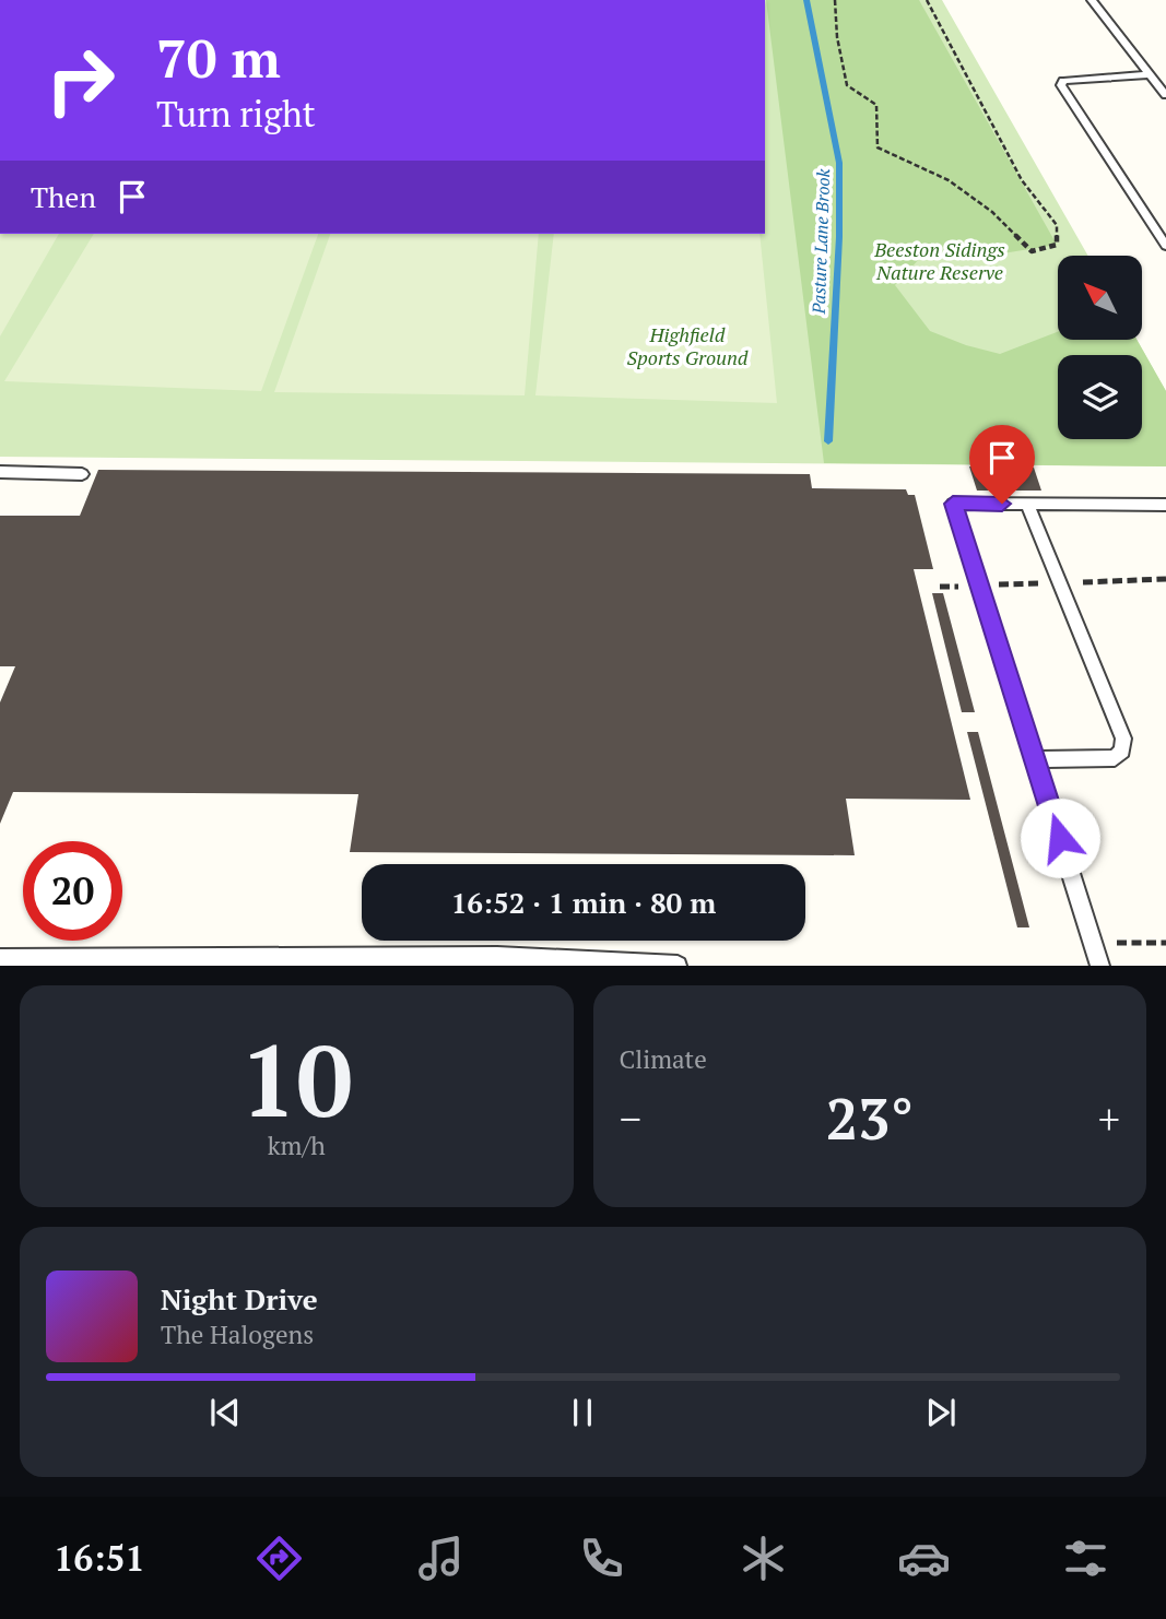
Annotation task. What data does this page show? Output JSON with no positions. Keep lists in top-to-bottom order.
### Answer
{
  "water": ["Pasture Lane Brook"],
  "parks": ["Beeston Sidings Nature Reserve", "Highfield Sports Ground"],
  "north": "top left",
  "page": {
    "turn": ["70 m", "Turn right"],
    "then": "Then",
    "limit": "20",
    "trip": "16:52 · 1 min · 80 m",
    "tile": [
      ["10", "km/h"],
      "Climate"
    ],
    "heat": ["−", "23°", "+"],
    "song": ["Night Drive", "The Halogens"],
    "tabs": "16:51"
  }
}
